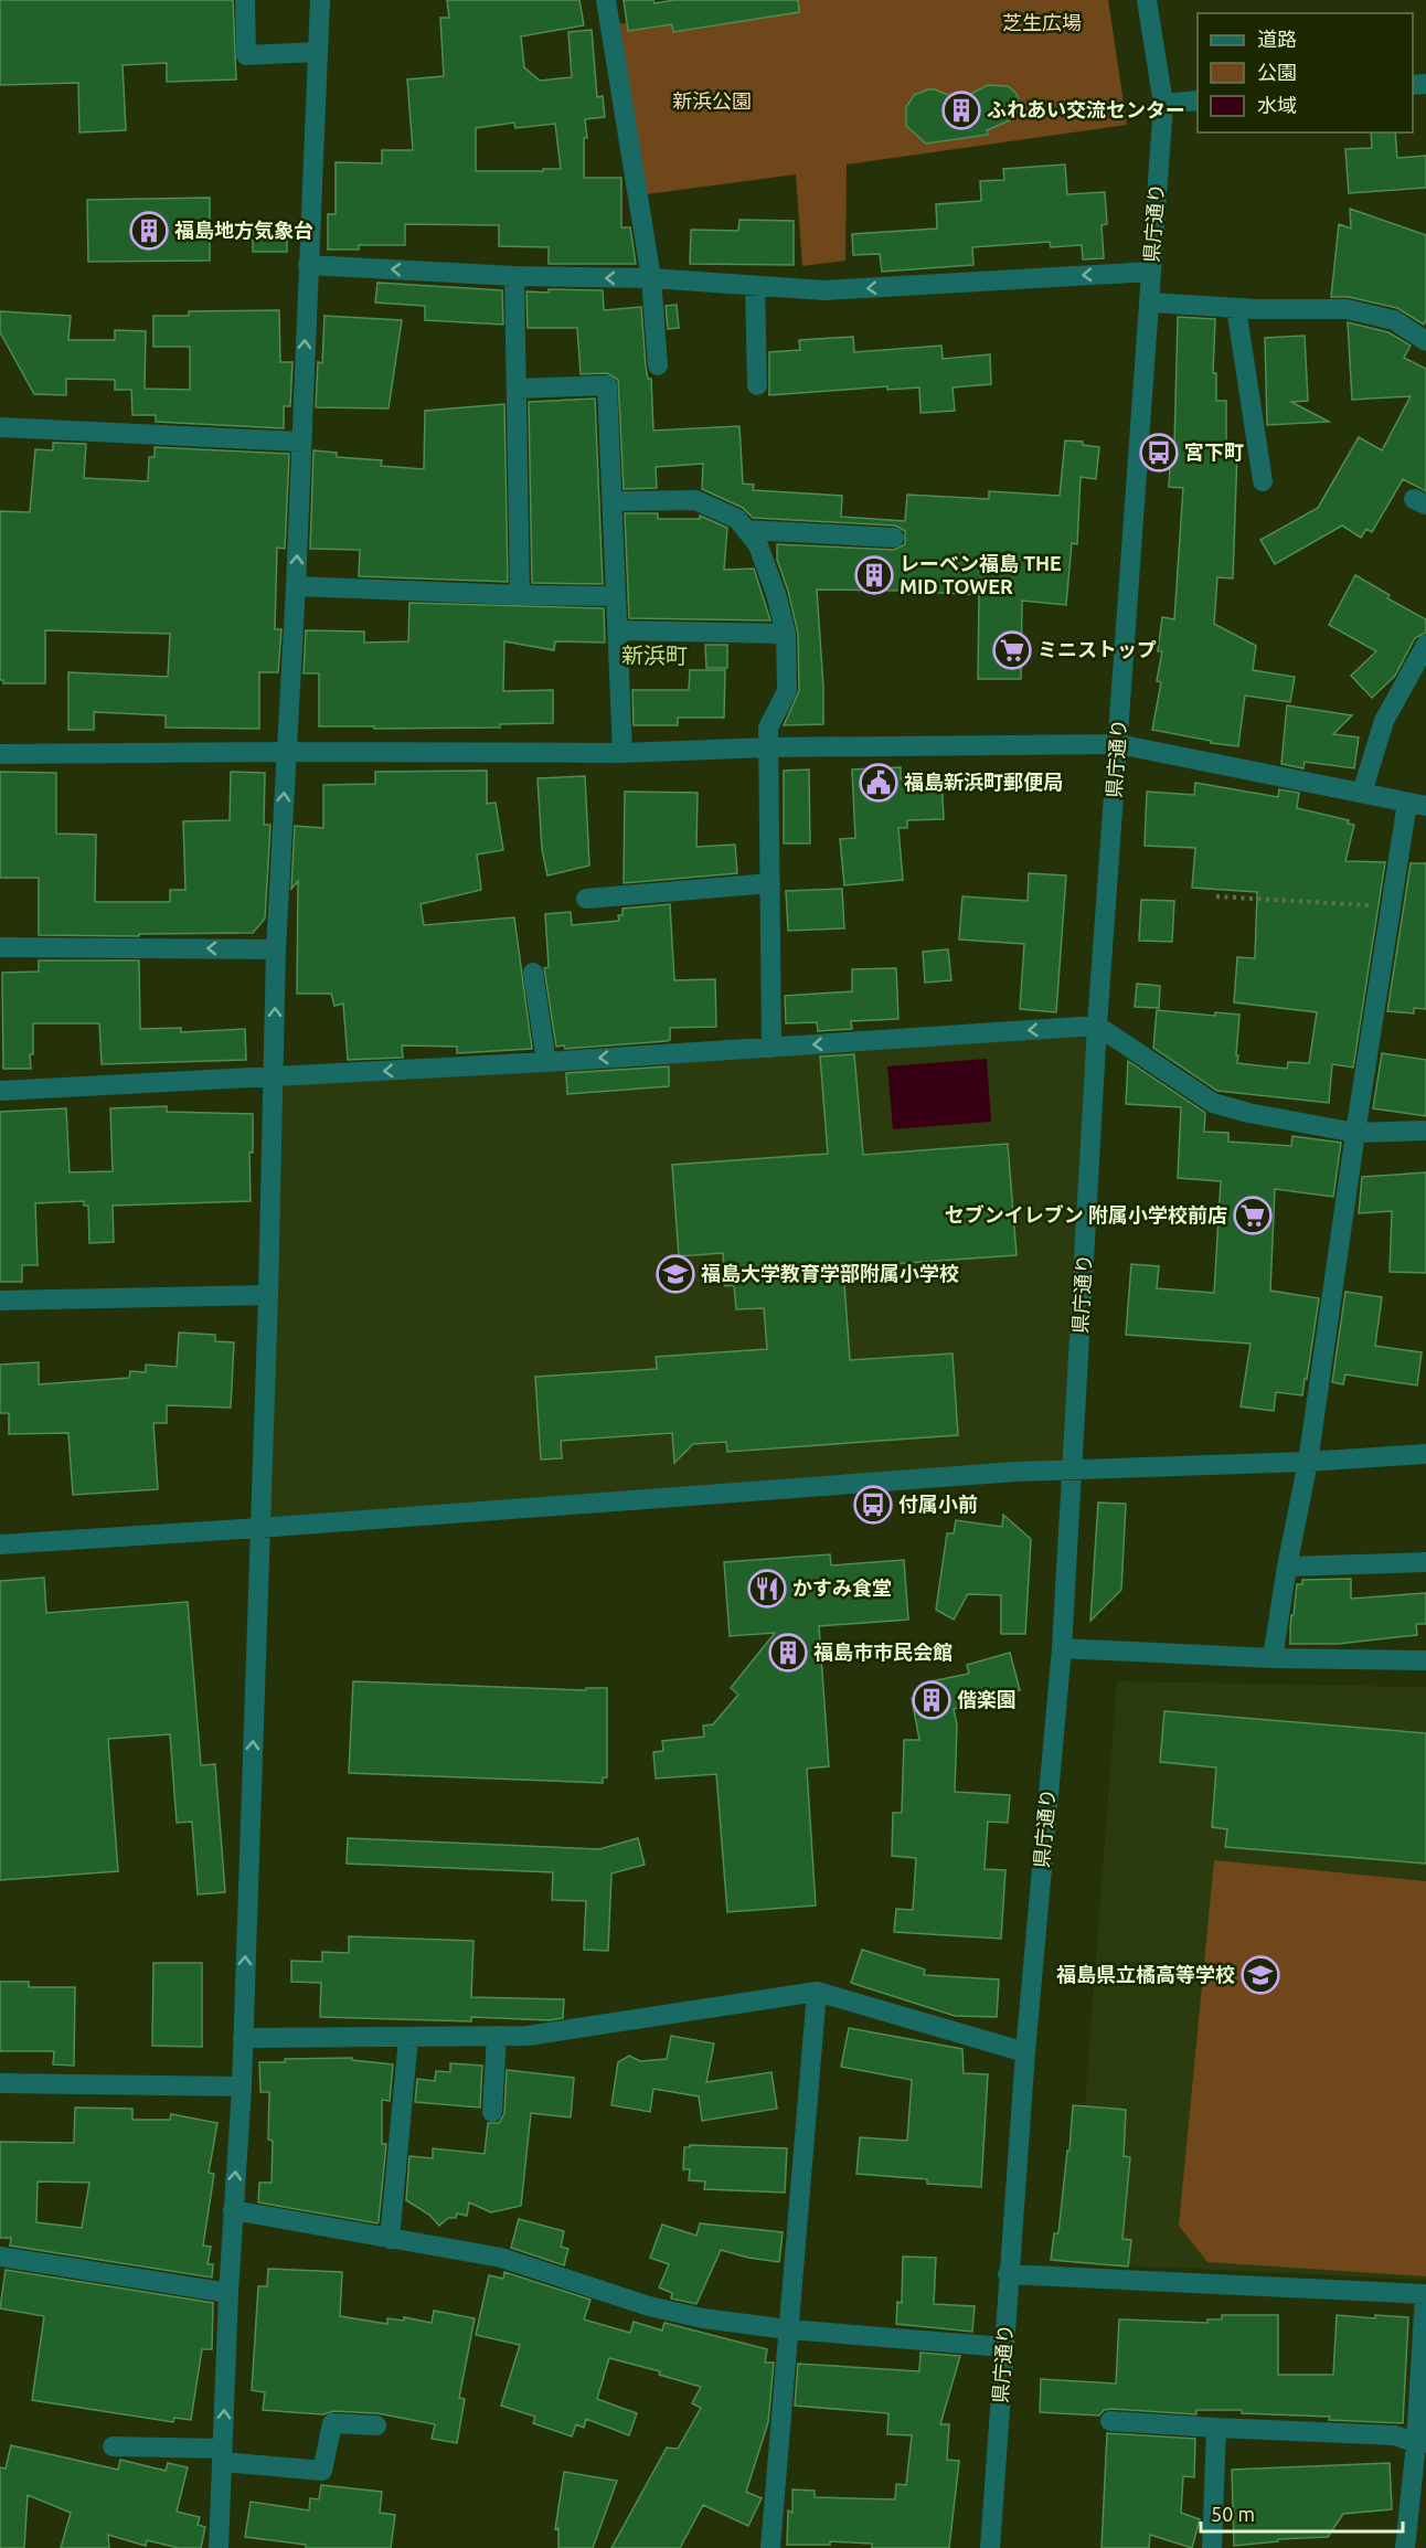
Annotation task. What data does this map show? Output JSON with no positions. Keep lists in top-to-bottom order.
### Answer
{
  "streets": {
    "street": ["県庁通り"]
  },
  "districts": ["新浜町"],
  "parks": ["芝生広場", "新浜公園"],
  "places": {
    "building": [
      "ふれあい交流センター",
      "福島地方気象台",
      "レーベン福島 THE MID TOWER",
      "福島市市民会館",
      "偕楽園"
    ],
    "bus stop": ["宮下町", "付属小前"],
    "supermarket": ["ミニストップ", "セブンイレブン 附属小学校前店"],
    "public building": ["福島新浜町郵便局"],
    "school or university": ["福島大学教育学部附属小学校", "福島県立橘高等学校"],
    "restaurant": ["かすみ食堂"]
  },
  "legend": ["道路", "公園", "水域"],
  "scale_bar": "50 m"
}
